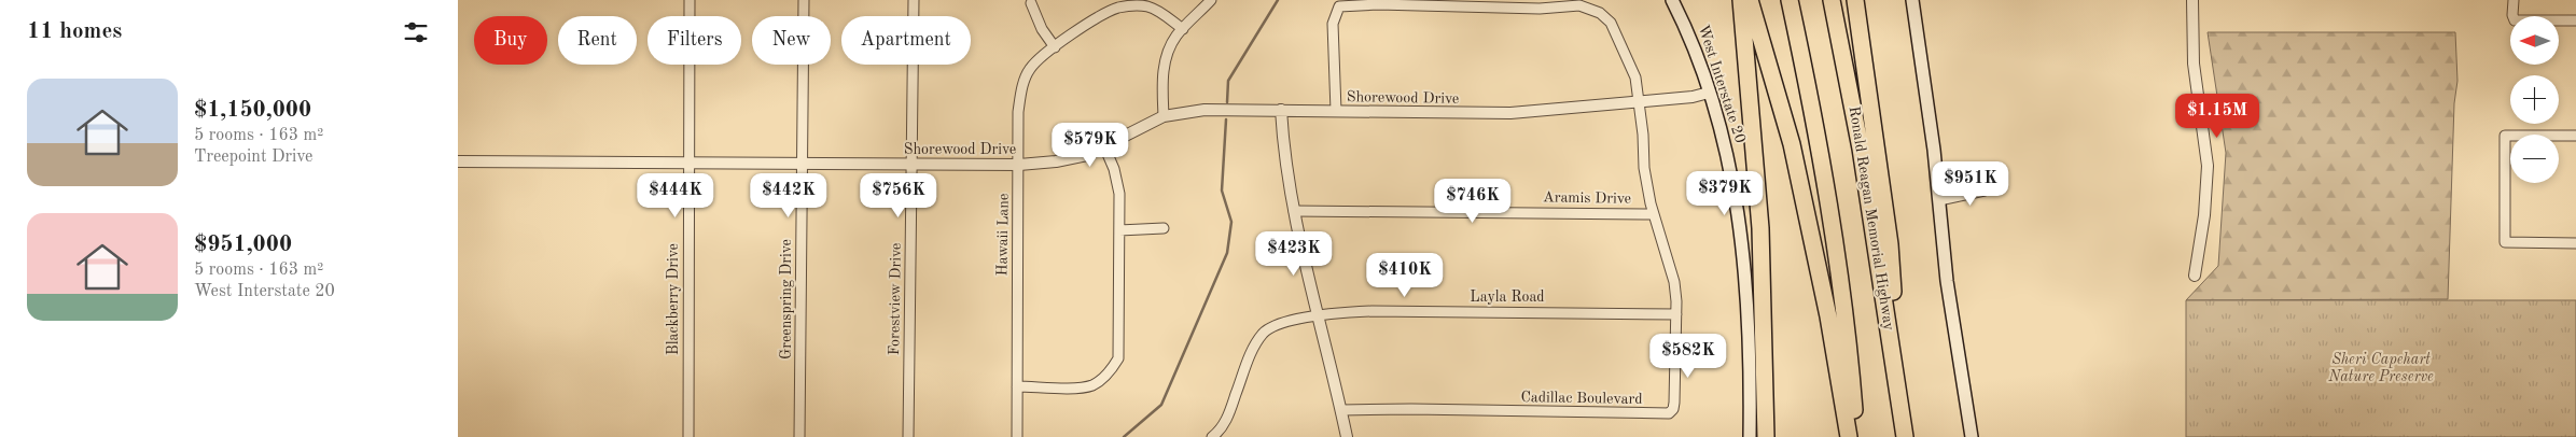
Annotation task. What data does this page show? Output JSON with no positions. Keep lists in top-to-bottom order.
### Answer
{
  "streets": {
    "highway": ["Ronald Reagan Memorial Highway"],
    "main road": ["West Interstate 20"],
    "street": [
      "Shorewood Drive",
      "Aramis Drive",
      "Hawaii Lane",
      "Layla Road",
      "Blackberry Drive",
      "Greenspring Drive",
      "Forestview Drive",
      "Cadillac Boulevard"
    ]
  },
  "crossings": [
    ["West Interstate 20", "Shorewood Drive"],
    ["Shorewood Drive", "Hawaii Lane"],
    ["Shorewood Drive", "Blackberry Drive"],
    ["Shorewood Drive", "Greenspring Drive"],
    ["Shorewood Drive", "Forestview Drive"],
    ["Shorewood Drive", "Cadillac Boulevard"],
    ["Aramis Drive", "Cadillac Boulevard"],
    ["Layla Road", "Cadillac Boulevard"]
  ],
  "parks": ["Sheri Capehart Nature Preserve"],
  "north": "left",
  "page": {
    "heading": "11 homes",
    "map_buttons": ["+", "−"],
    "chip": [
      "Buy",
      "Rent",
      "Filters",
      "New",
      "Apartment"
    ],
    "list": [
      {
        "name": "$1,150,000",
        "note": "5 rooms · 163 m² · Treepoint Drive"
      },
      {
        "name": "$951,000",
        "note": "5 rooms · 163 m² · West Interstate 20"
      }
    ],
    "price": [
      "$1.15M",
      "$579K",
      "$951K",
      "$379K",
      "$444K",
      "$442K",
      "$756K",
      "$746K",
      "$423K",
      "$410K",
      "$582K"
    ]
  }
}
